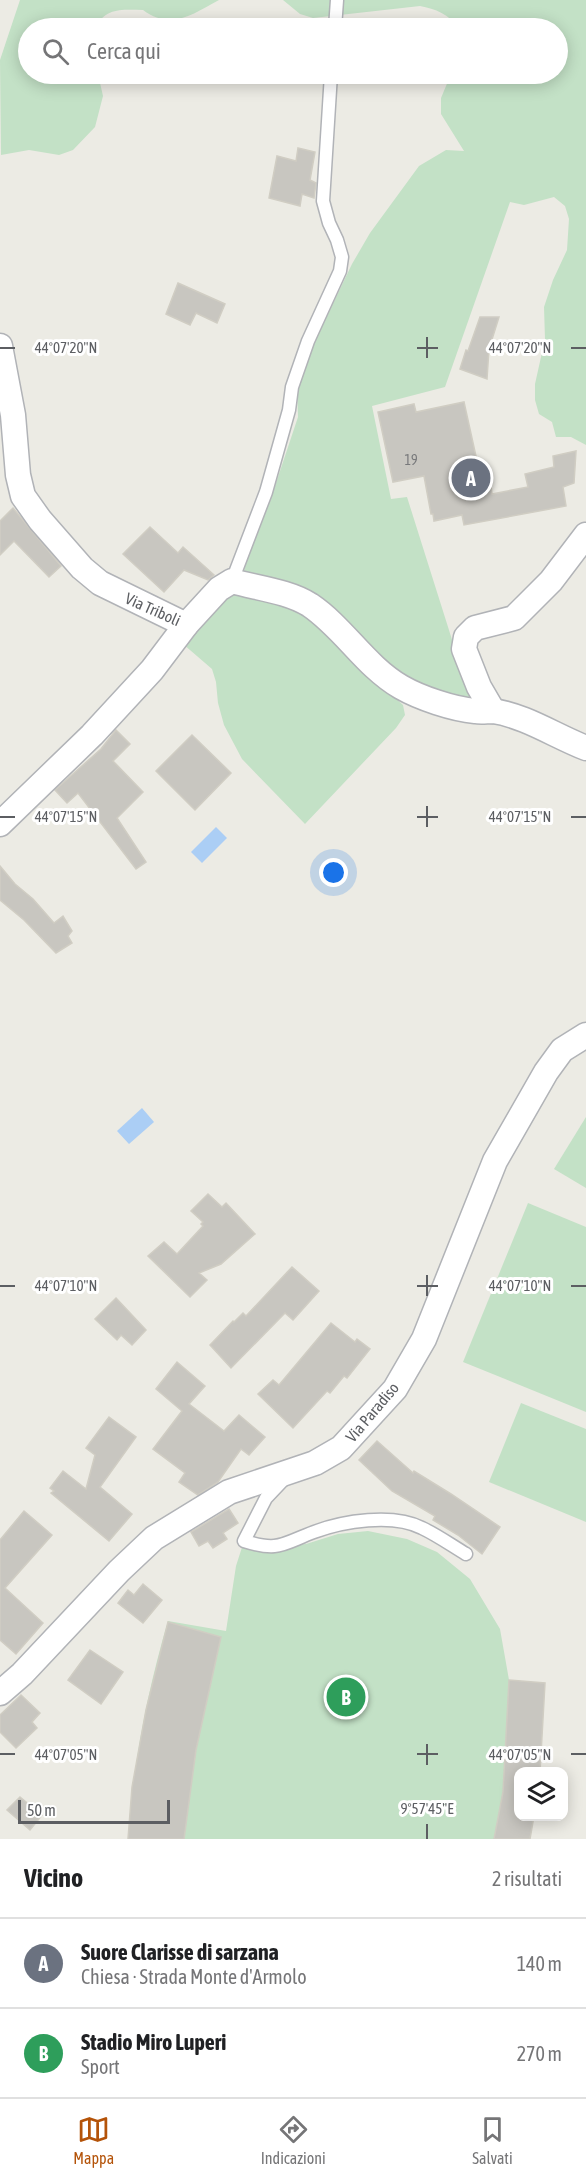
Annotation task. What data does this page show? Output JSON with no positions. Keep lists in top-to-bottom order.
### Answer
{
  "streets": {
    "street": ["Via Triboli", "Via Paradiso"]
  },
  "house_numbers": ["19"],
  "scale_bar": "50 m",
  "page": {
    "search": "Cerca qui",
    "pins": ["A", "B"],
    "scale": "50 m",
    "heading": ["Vicino", "2 risultati"],
    "list": [
      {
        "mark": "A",
        "name": "Suore Clarisse di sarzana",
        "note": "Chiesa · Strada Monte d'Armolo",
        "value": "140 m"
      },
      {
        "mark": "B",
        "name": "Stadio Miro Luperi",
        "note": "Sport",
        "value": "270 m"
      }
    ],
    "nav": ["Mappa", "Indicazioni", "Salvati"]
  },
  "coordinates": [
    "44°07'20\"N",
    "44°07'15\"N",
    "44°07'10\"N",
    "44°07'05\"N",
    "9°57'45\"E"
  ]
}
